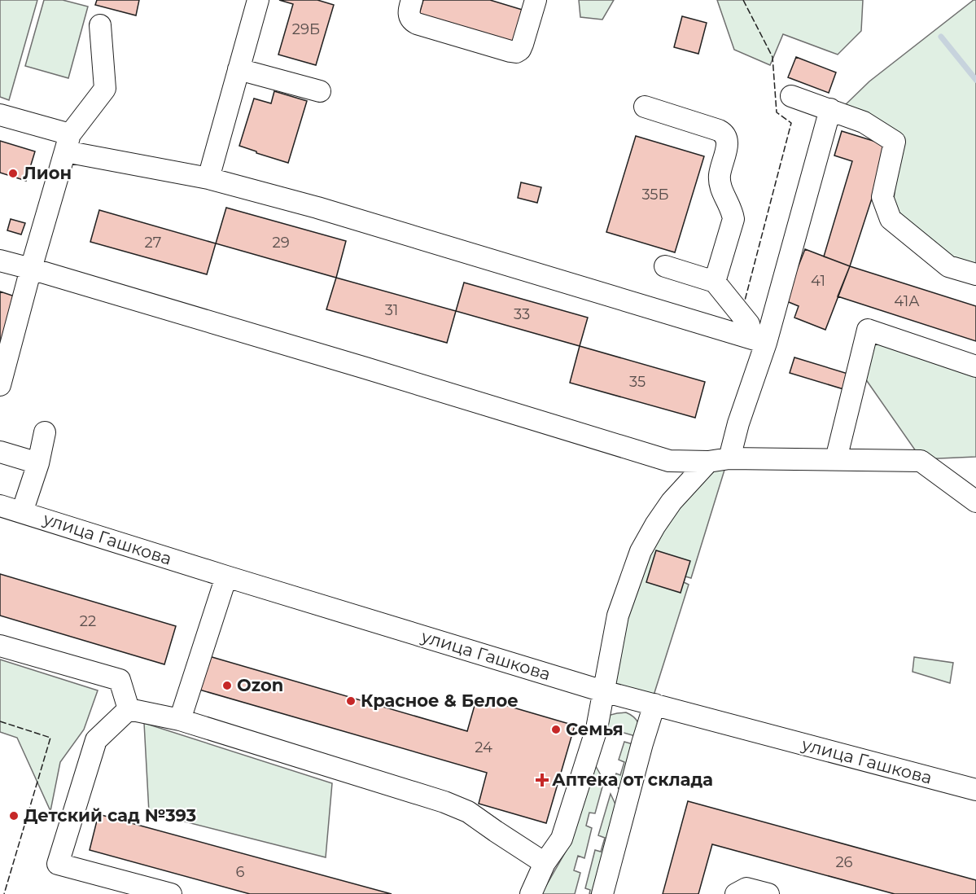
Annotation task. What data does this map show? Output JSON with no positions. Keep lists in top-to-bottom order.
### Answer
{
  "streets": {
    "street": ["улица Гашкова"]
  },
  "places": {
    "other": [
      "Лион",
      "Ozon",
      "Красное & Белое",
      "Семья",
      "Детский сад №393"
    ],
    "health": ["Аптека от склада"]
  },
  "house_numbers": [
    "29Б",
    "35Б",
    "27",
    "29",
    "41",
    "41А",
    "31",
    "33",
    "35",
    "22",
    "24",
    "26",
    "6"
  ]
}
